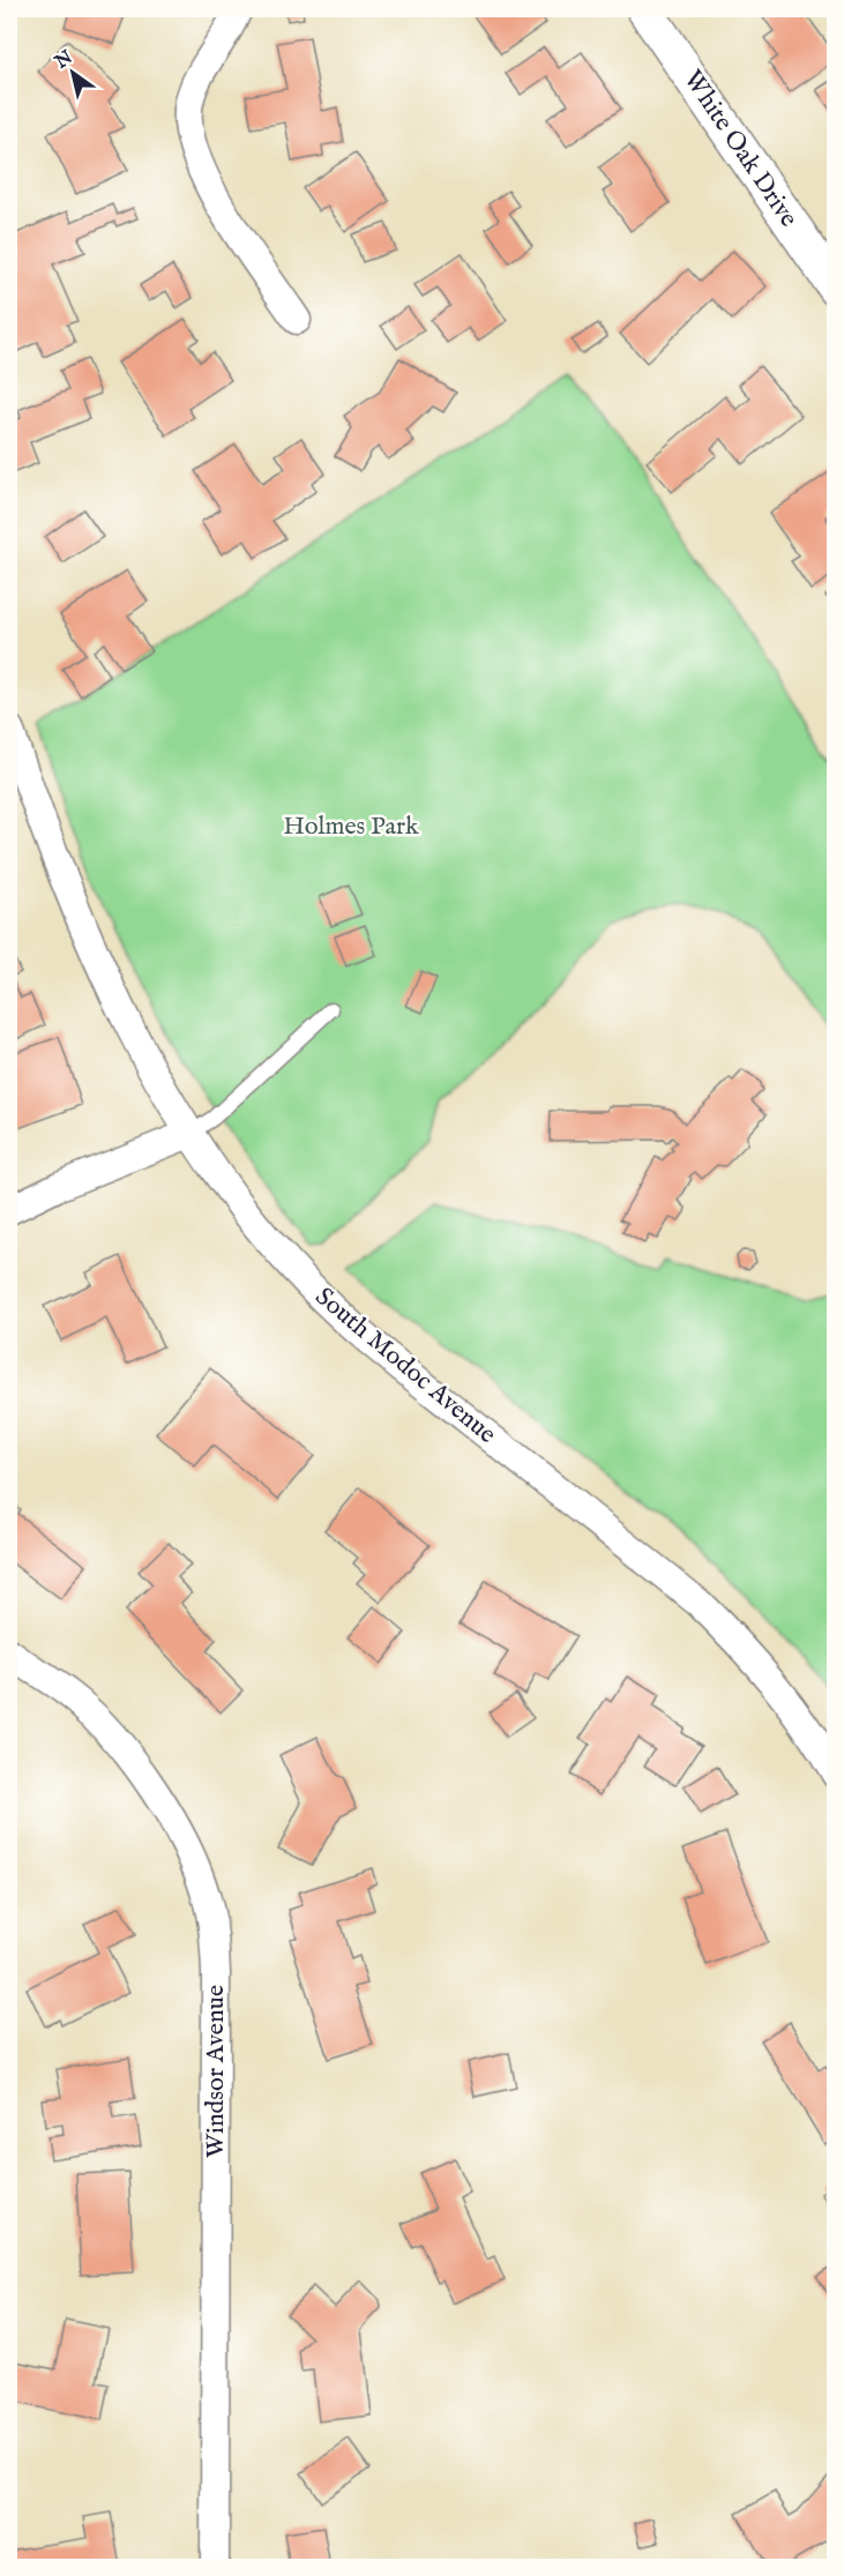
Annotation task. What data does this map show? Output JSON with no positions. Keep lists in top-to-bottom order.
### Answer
{
  "streets": {
    "street": ["White Oak Drive", "South Modoc Avenue", "Windsor Avenue"]
  },
  "parks": ["Holmes Park"],
  "north": "top left"
}
